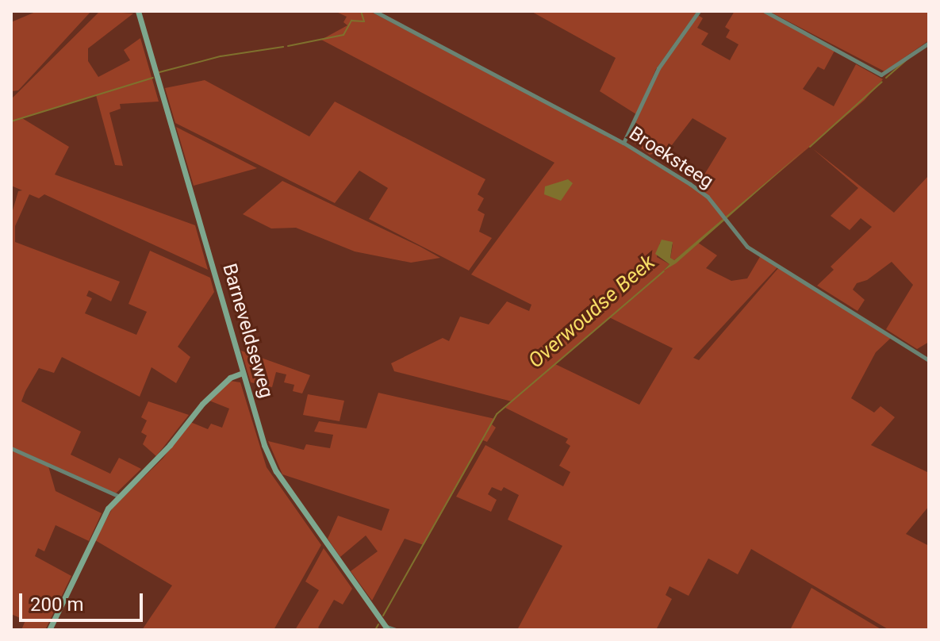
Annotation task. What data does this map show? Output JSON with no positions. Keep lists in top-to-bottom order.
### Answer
{
  "streets": {
    "main road": ["Barneveldseweg"],
    "street": ["Broeksteeg"]
  },
  "water": ["Overwoudse Beek"],
  "scale_bar": "200 m"
}
